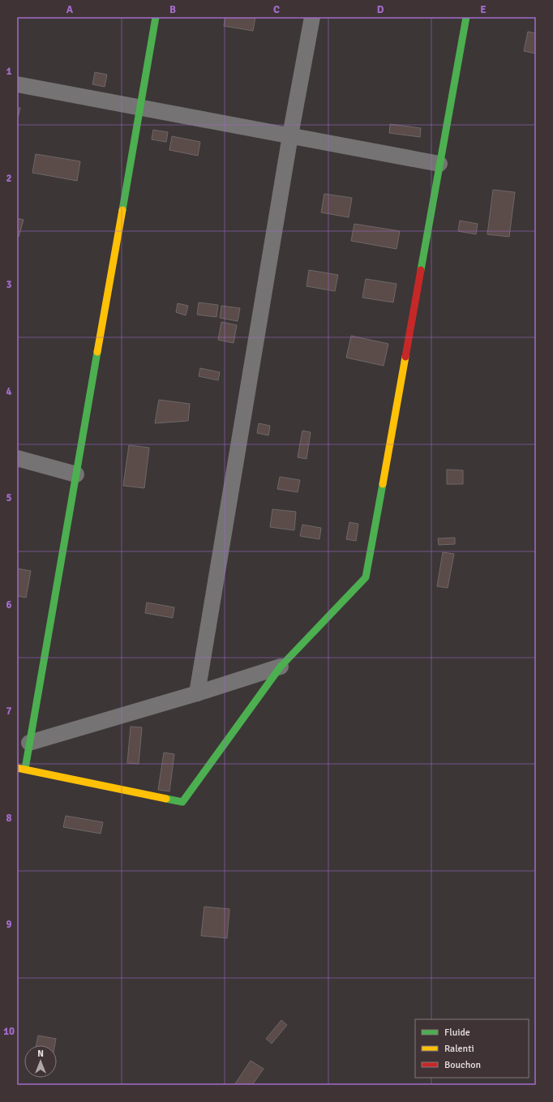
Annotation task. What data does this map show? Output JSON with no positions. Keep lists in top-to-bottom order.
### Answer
{
  "legend": ["Fluide", "Ralenti", "Bouchon"],
  "north": "top",
  "grid": {
    "columns": [
      "A",
      "B",
      "C",
      "D",
      "E"
    ],
    "rows": [
      "1",
      "2",
      "3",
      "4",
      "5",
      "6",
      "7",
      "8",
      "9",
      "10"
    ]
  }
}
